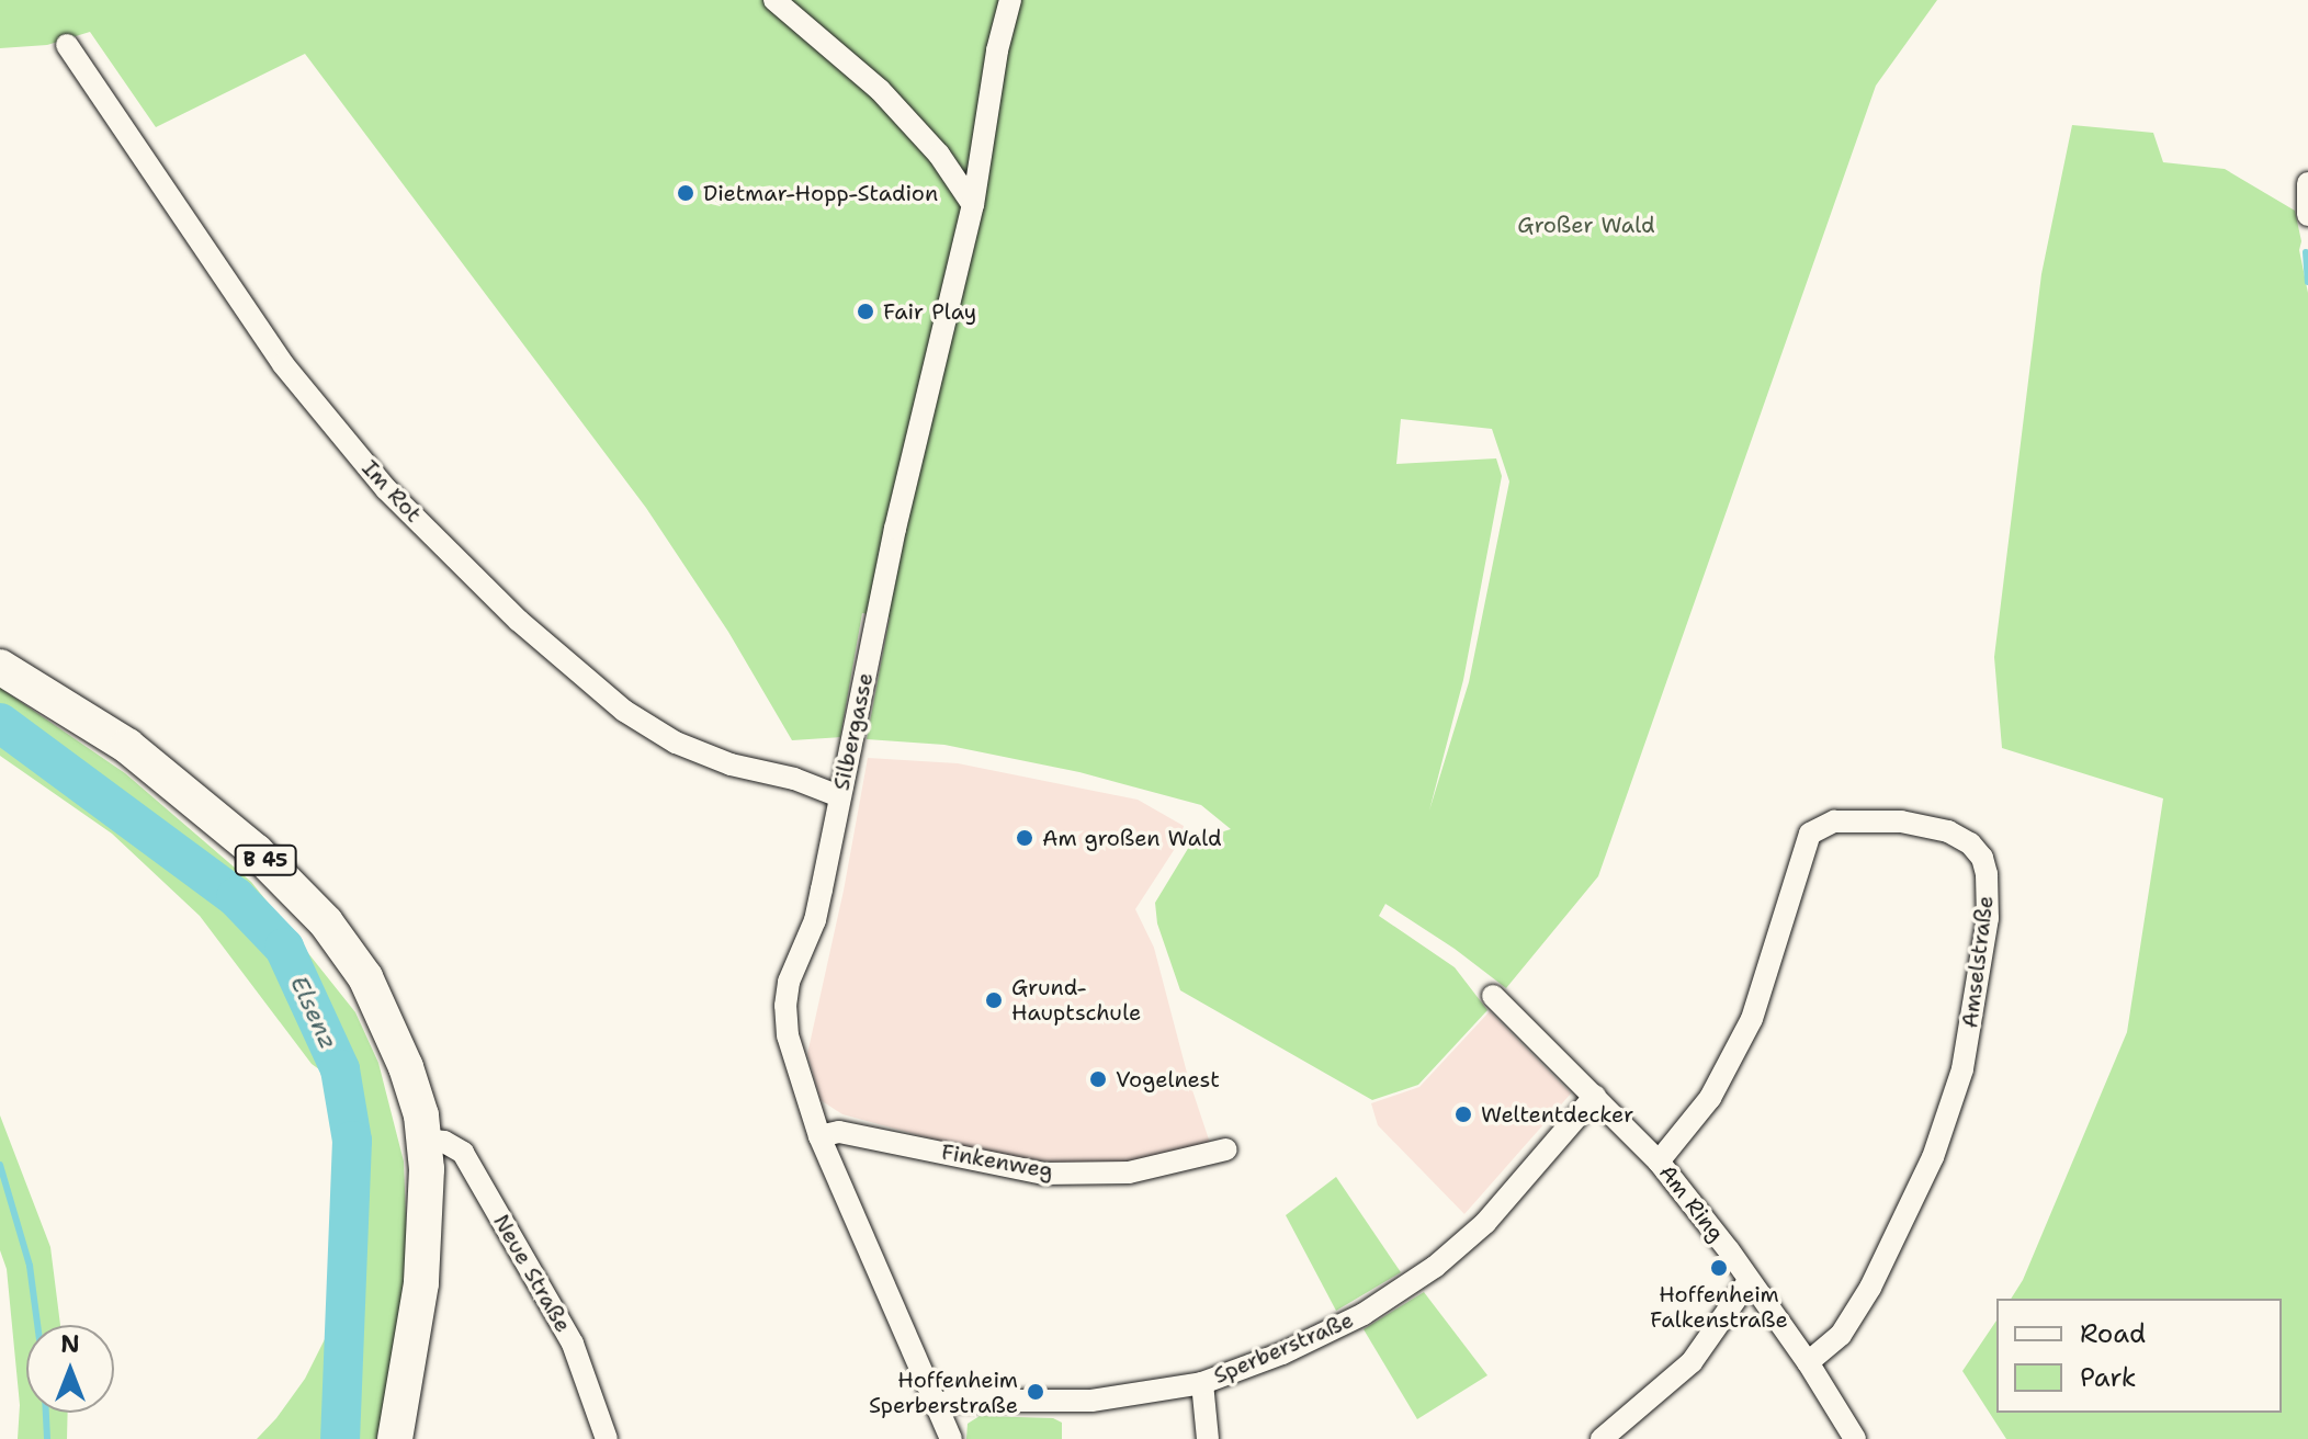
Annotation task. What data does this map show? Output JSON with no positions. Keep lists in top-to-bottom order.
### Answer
{
  "streets": {
    "main road": ["B 45"],
    "street": [
      "Im Rot",
      "Silbergasse",
      "Amselstraße",
      "Finkenweg",
      "Am Ring",
      "Neue Straße",
      "Sperberstraße"
    ]
  },
  "crossings": [
    ["Im Rot", "Silbergasse"],
    ["Silbergasse", "Finkenweg"],
    ["Silbergasse", "Sperberstraße"],
    ["B 45", "Neue Straße"],
    ["Amselstraße", "Am Ring"],
    ["Am Ring", "Sperberstraße"]
  ],
  "water": ["Elsenz"],
  "parks": ["Großer Wald"],
  "places": [
    "Dietmar-Hopp-Stadion",
    "Fair Play",
    "Am großen Wald",
    "Grund- Hauptschule",
    "Vogelnest",
    "Weltentdecker",
    "Hoffenheim Falkenstraße",
    "Hoffenheim Sperberstraße"
  ],
  "legend": ["Road", "Park"],
  "north": "top"
}
